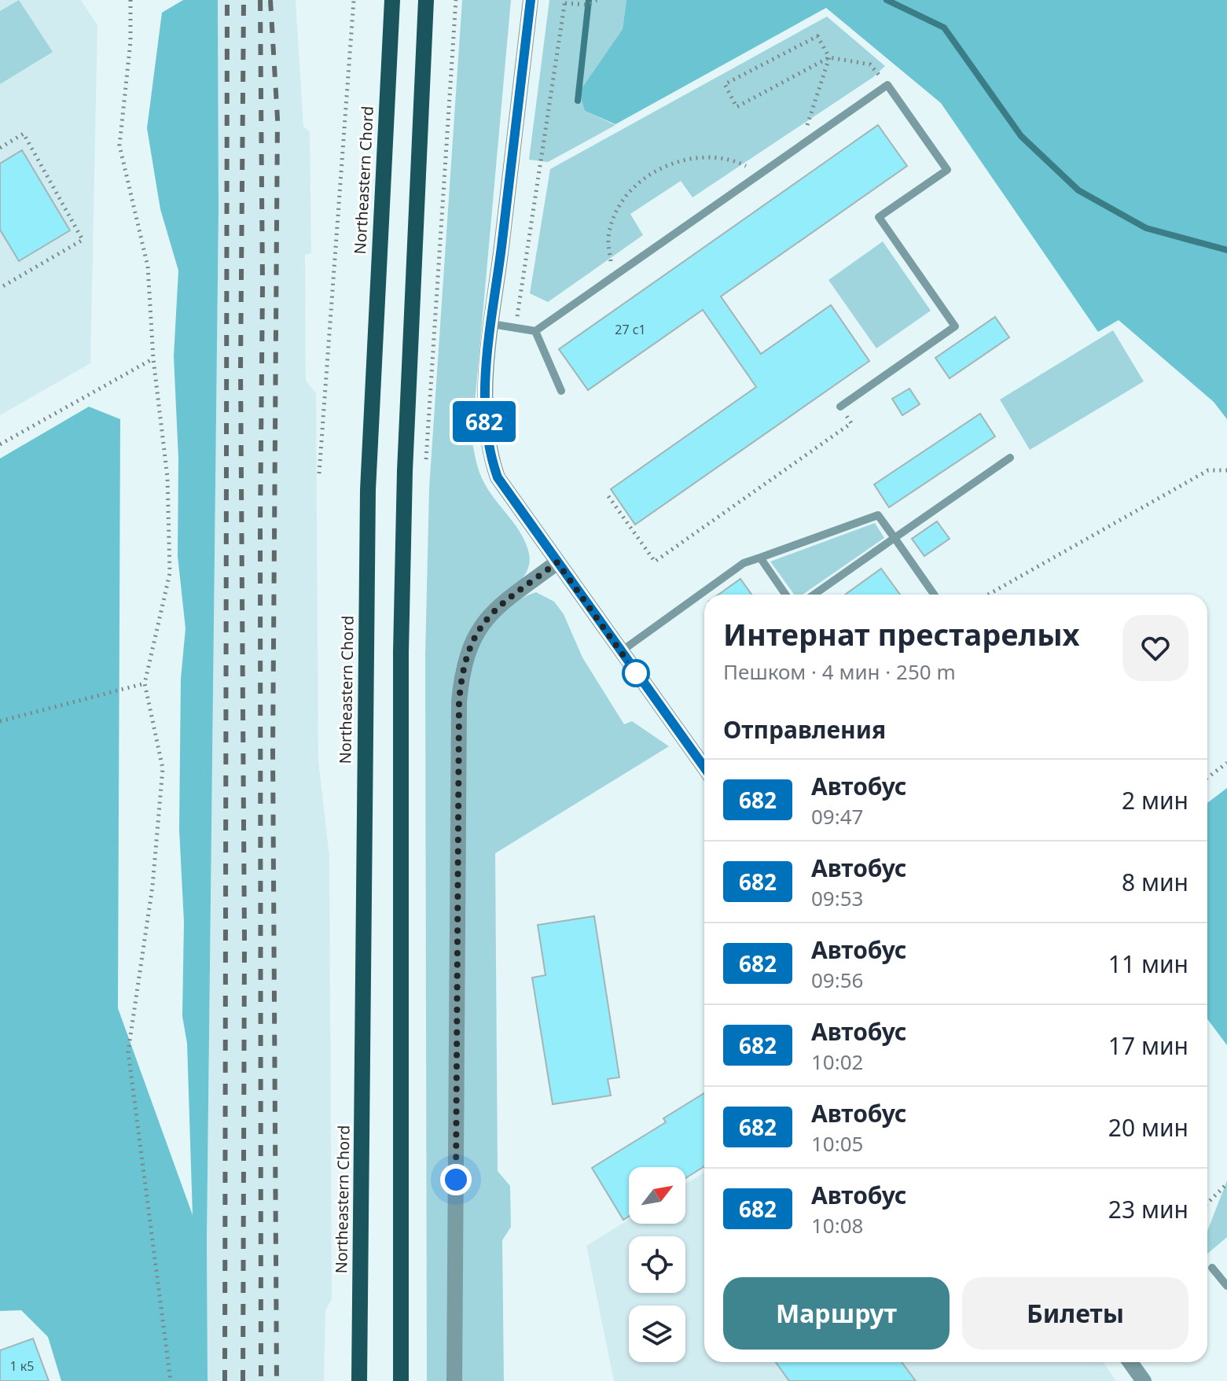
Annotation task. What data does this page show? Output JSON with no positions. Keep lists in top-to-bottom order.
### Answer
{
  "streets": {
    "main road": ["Northeastern Chord"]
  },
  "lines": ["bus line 682"],
  "house_numbers": ["27 с1", "1 к5"],
  "north": "top right",
  "page": {
    "on_map": "682",
    "heading": [
      ["Интернат престарелых", "Пешком · 4 мин · 250 m"],
      "Отправления"
    ],
    "list": [
      {
        "mark": "682",
        "name": "Автобус",
        "note": "09:47",
        "value": "2 мин"
      },
      {
        "mark": "682",
        "name": "Автобус",
        "note": "09:53",
        "value": "8 мин"
      },
      {
        "mark": "682",
        "name": "Автобус",
        "note": "09:56",
        "value": "11 мин"
      },
      {
        "mark": "682",
        "name": "Автобус",
        "note": "10:02",
        "value": "17 мин"
      },
      {
        "mark": "682",
        "name": "Автобус",
        "note": "10:05",
        "value": "20 мин"
      },
      {
        "mark": "682",
        "name": "Автобус",
        "note": "10:08",
        "value": "23 мин"
      }
    ],
    "buttons": ["Маршрут", "Билеты"]
  }
}
